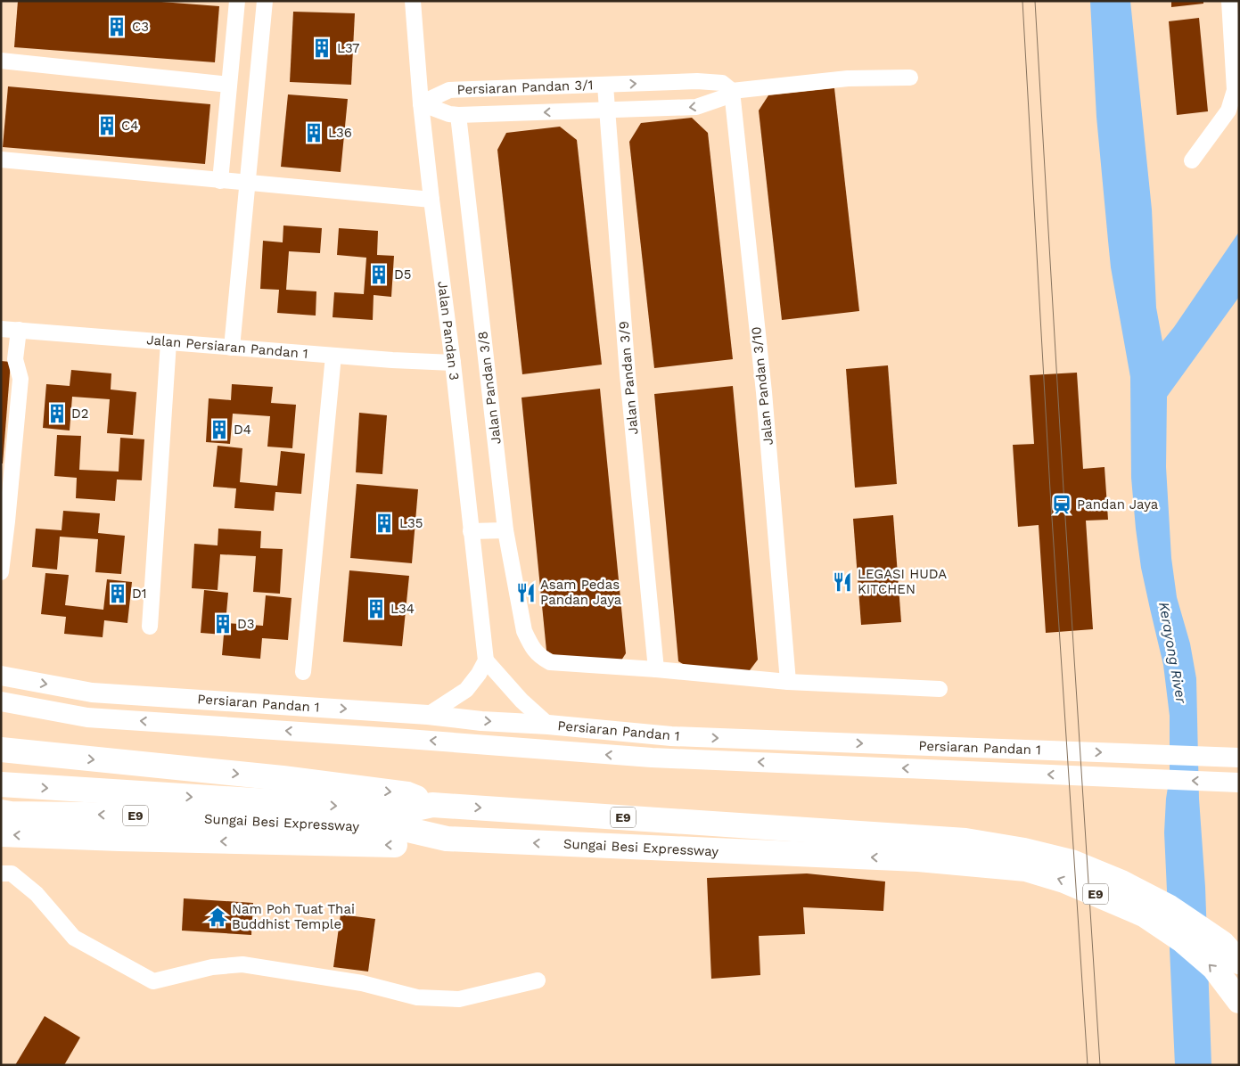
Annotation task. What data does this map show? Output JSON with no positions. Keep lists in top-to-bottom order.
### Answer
{
  "streets": {
    "highway": ["E9", "Sungai Besi Expressway"],
    "street": [
      "Persiaran Pandan 3/1",
      "Jalan Pandan 3",
      "Jalan Persiaran Pandan 1",
      "Jalan Pandan 3/9",
      "Jalan Pandan 3/10",
      "Jalan Pandan 3/8",
      "Persiaran Pandan 1"
    ]
  },
  "crossings": [
    ["Persiaran Pandan 3/1", "Jalan Pandan 3"],
    ["Persiaran Pandan 3/1", "Jalan Pandan 3/9"],
    ["Persiaran Pandan 3/1", "Jalan Pandan 3/10"],
    ["Persiaran Pandan 3/1", "Jalan Pandan 3/8"],
    ["Jalan Pandan 3", "Jalan Persiaran Pandan 1"],
    ["Jalan Pandan 3/9", "Jalan Pandan 3/8"]
  ],
  "water": ["Kerayong River"],
  "places": {
    "building": [
      "C3",
      "L37",
      "C4",
      "L36",
      "D5",
      "D2",
      "D4",
      "L35",
      "D1",
      "L34",
      "D3"
    ],
    "station": ["Pandan Jaya"],
    "restaurant": ["LEGASI HUDA KITCHEN", "Asam Pedas Pandan Jaya"],
    "temple": ["Nam Poh Tuat Thai Buddhist Temple"]
  }
}
